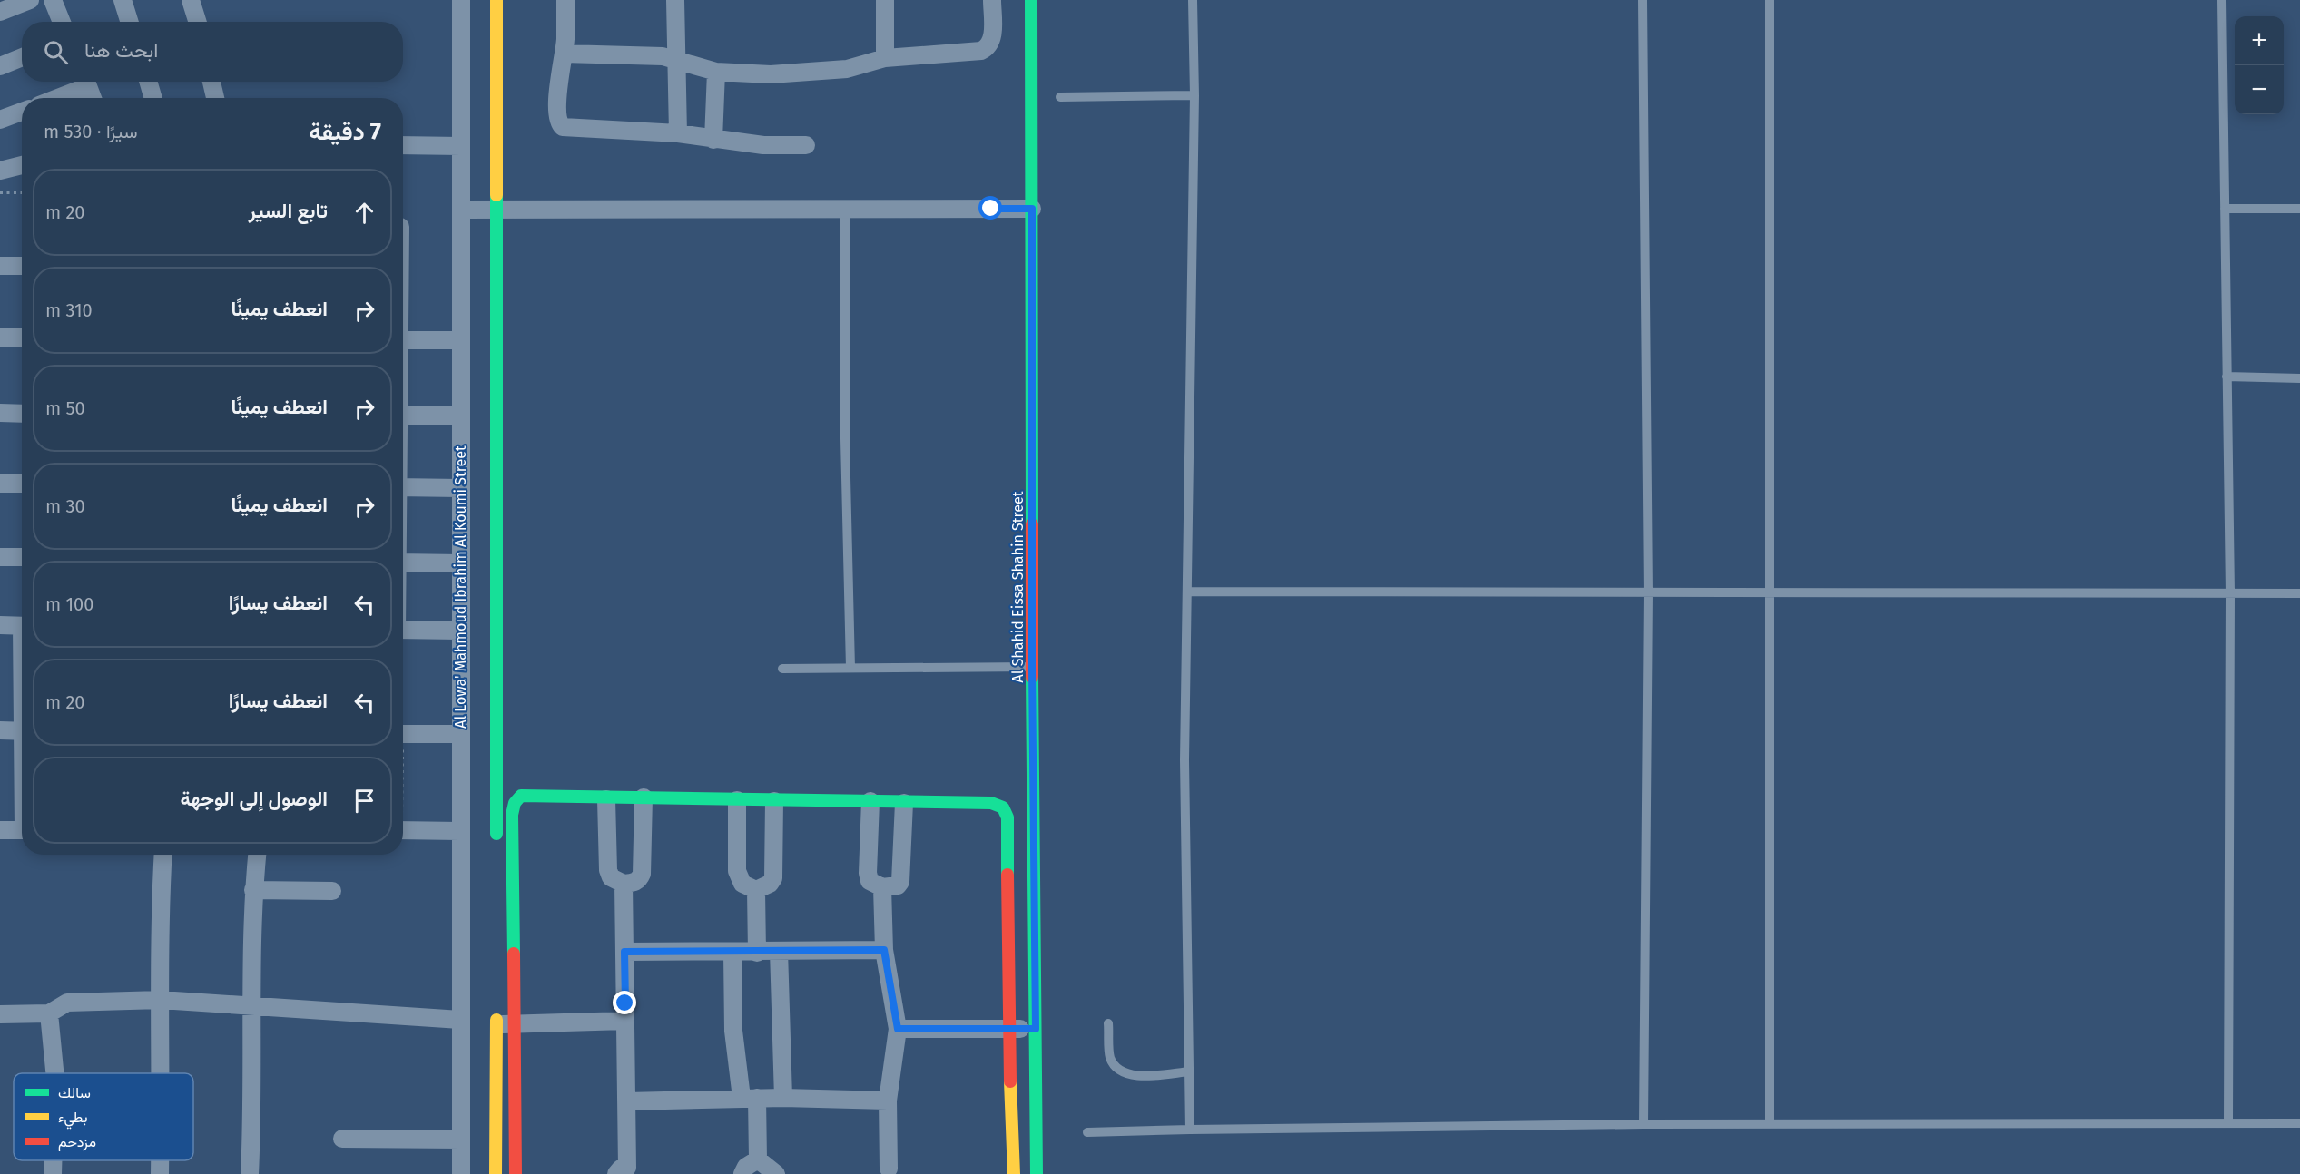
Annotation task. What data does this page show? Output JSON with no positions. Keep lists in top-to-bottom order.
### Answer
{
  "streets": {
    "street": ["Al Lowa' Mahmoud Ibrahim Al Koumi Street", "Al Shahid Eissa Shahin Street"]
  },
  "legend": ["سالك", "بطيء", "مزدحم"],
  "page": {
    "map_buttons": ["+", "−"],
    "search": "ابحث هنا",
    "heading": ["7 دقيقة", "سيرًا · 530 m"],
    "list": [
      ["تابع السير", "20 m"],
      ["انعطف يمينًا", "310 m"],
      ["انعطف يمينًا", "50 m"],
      ["انعطف يمينًا", "30 m"],
      ["انعطف يسارًا", "100 m"],
      ["انعطف يسارًا", "20 m"],
      "الوصول إلى الوجهة"
    ]
  }
}
